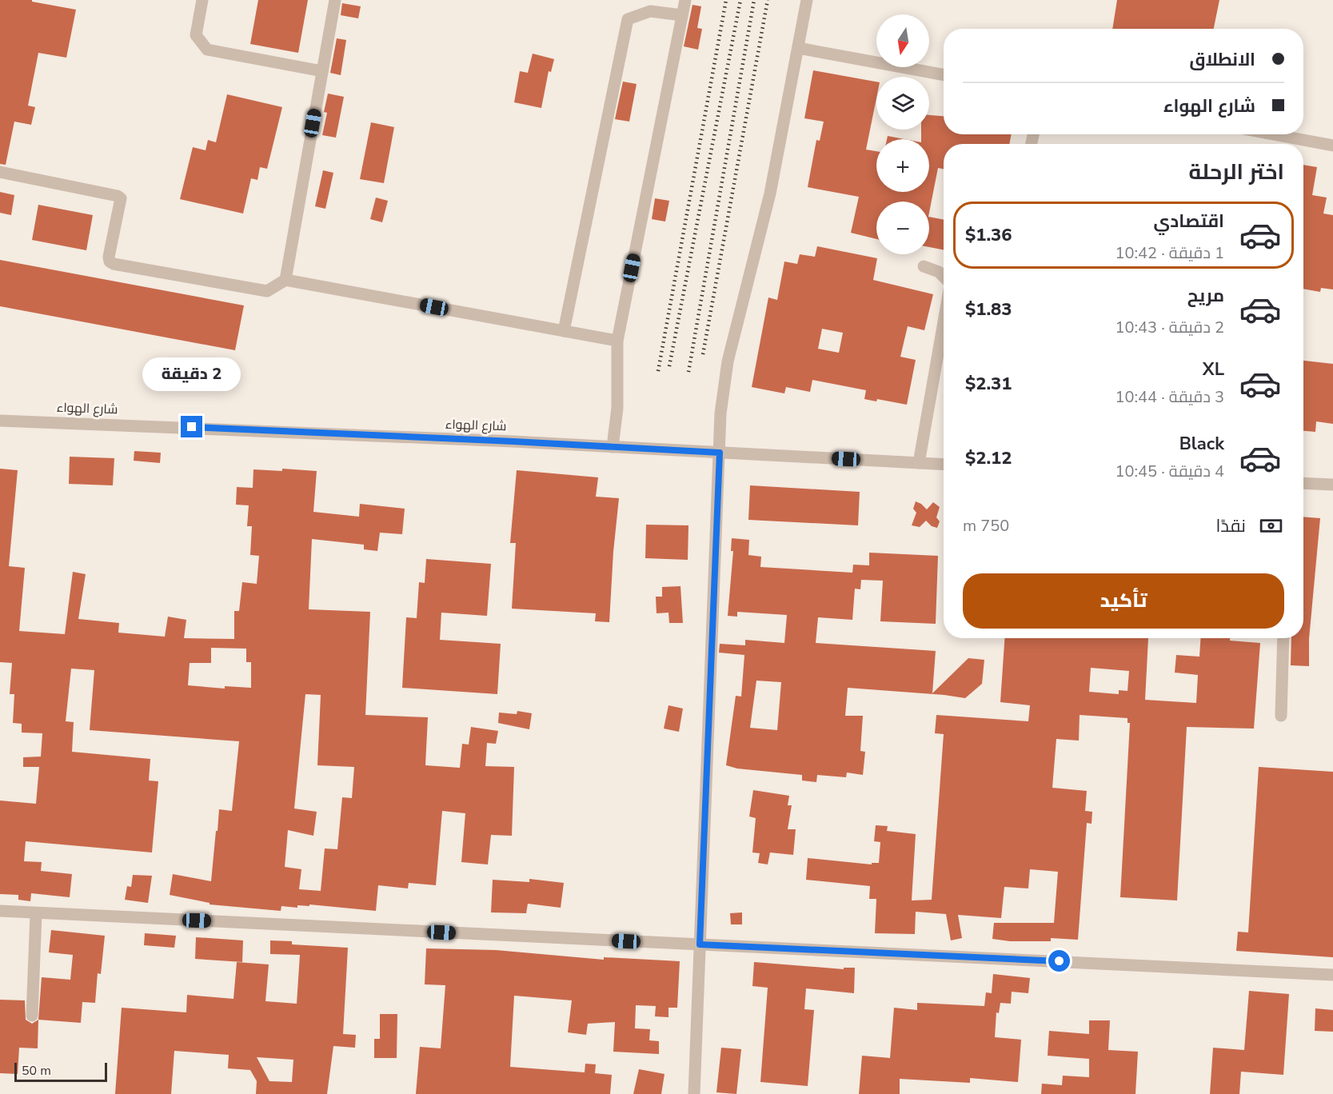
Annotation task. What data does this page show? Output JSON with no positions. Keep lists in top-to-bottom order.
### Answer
{
  "streets": {
    "street": ["شارع الهواء"]
  },
  "scale_bar": "50 m",
  "north": "bottom",
  "page": {
    "map_buttons": ["+", "−"],
    "banner": ["الانطلاق", "شارع الهواء"],
    "heading": "اختر الرحلة",
    "list": [
      {
        "name": "اقتصادي",
        "note": "1 دقيقة · 10:42",
        "value": "$1.36"
      },
      {
        "name": "مريح",
        "note": "2 دقيقة · 10:43",
        "value": "$1.83"
      },
      {
        "name": "XL",
        "note": "3 دقيقة · 10:44",
        "value": "$2.31"
      },
      {
        "name": "Black",
        "note": "4 دقيقة · 10:45",
        "value": "$2.12"
      }
    ],
    "bubble": "2 دقيقة",
    "pay": ["نقدًا", "750 m"],
    "buttons": "تأكيد",
    "scale": "50 m"
  }
}
